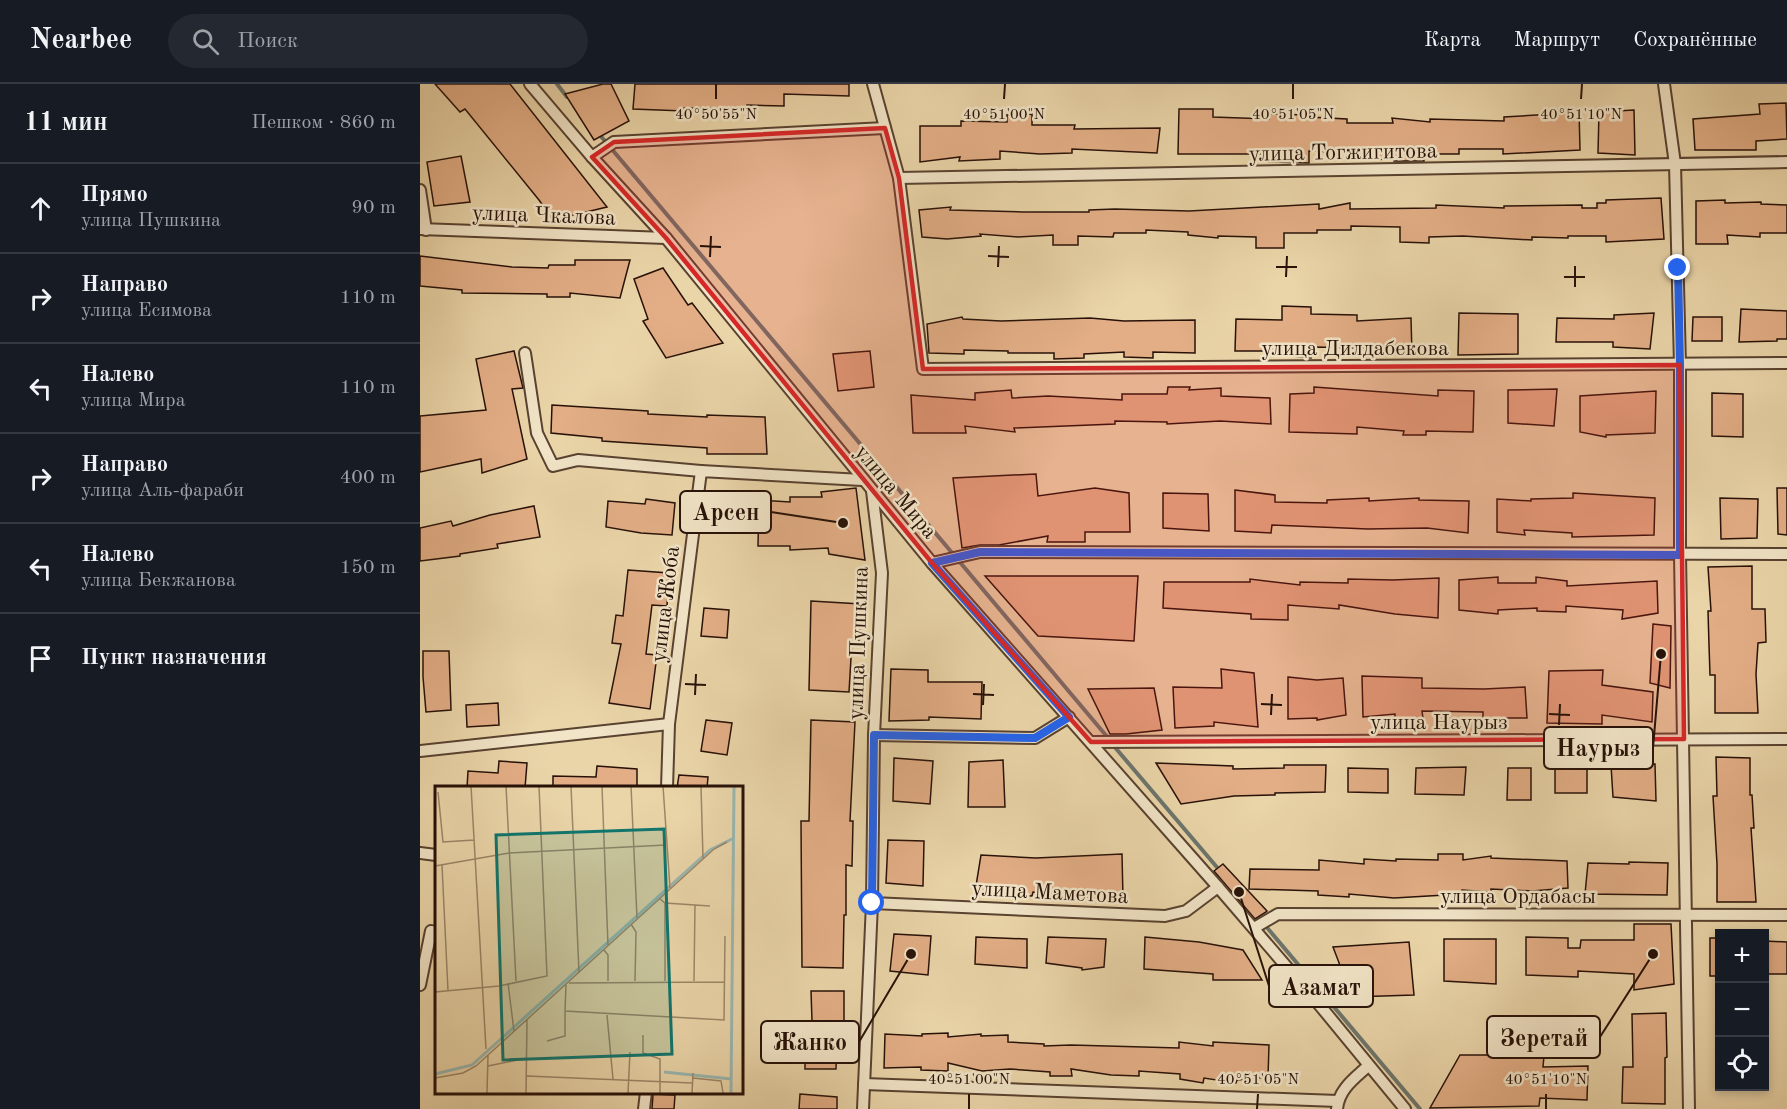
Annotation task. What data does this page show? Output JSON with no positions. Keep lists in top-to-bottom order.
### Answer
{
  "streets": {
    "street": [
      "улица Тогжигитова",
      "улица Чкалова",
      "улица Дилдабекова",
      "улица Мира",
      "улица Жоба",
      "улица Пушкина",
      "улица Наурыз",
      "улица Маметова",
      "улица Ордабасы"
    ]
  },
  "crossings": [
    ["улица Тогжигитова", "улица Дилдабекова"],
    ["улица Чкалова", "улица Мира"],
    ["улица Мира", "улица Пушкина"],
    ["улица Мира", "улица Наурыз"],
    ["улица Мира", "улица Маметова"],
    ["улица Мира", "улица Ордабасы"],
    ["улица Пушкина", "улица Маметова"]
  ],
  "places": [
    "Арсен",
    "Наурыз",
    "Азамат",
    "Жанко",
    "Зеретай"
  ],
  "page": {
    "header": "Nearbee",
    "search": "Поиск",
    "nav": ["Карта", "Маршрут", "Сохранённые"],
    "heading": ["11 мин", "Пешком · 860 m"],
    "list": [
      ["Прямо", "улица Пушкина", "90 m"],
      ["Направо", "улица Есимова", "110 m"],
      ["Налево", "улица Мира", "110 m"],
      ["Направо", "улица Аль-фараби", "400 m"],
      ["Налево", "улица Бекжанова", "150 m"],
      "Пункт назначения"
    ],
    "map_buttons": ["+", "−"]
  },
  "coordinates": [
    "40°50'55\"N",
    "40°51'00\"N",
    "40°51'05\"N",
    "40°51'10\"N"
  ]
}
